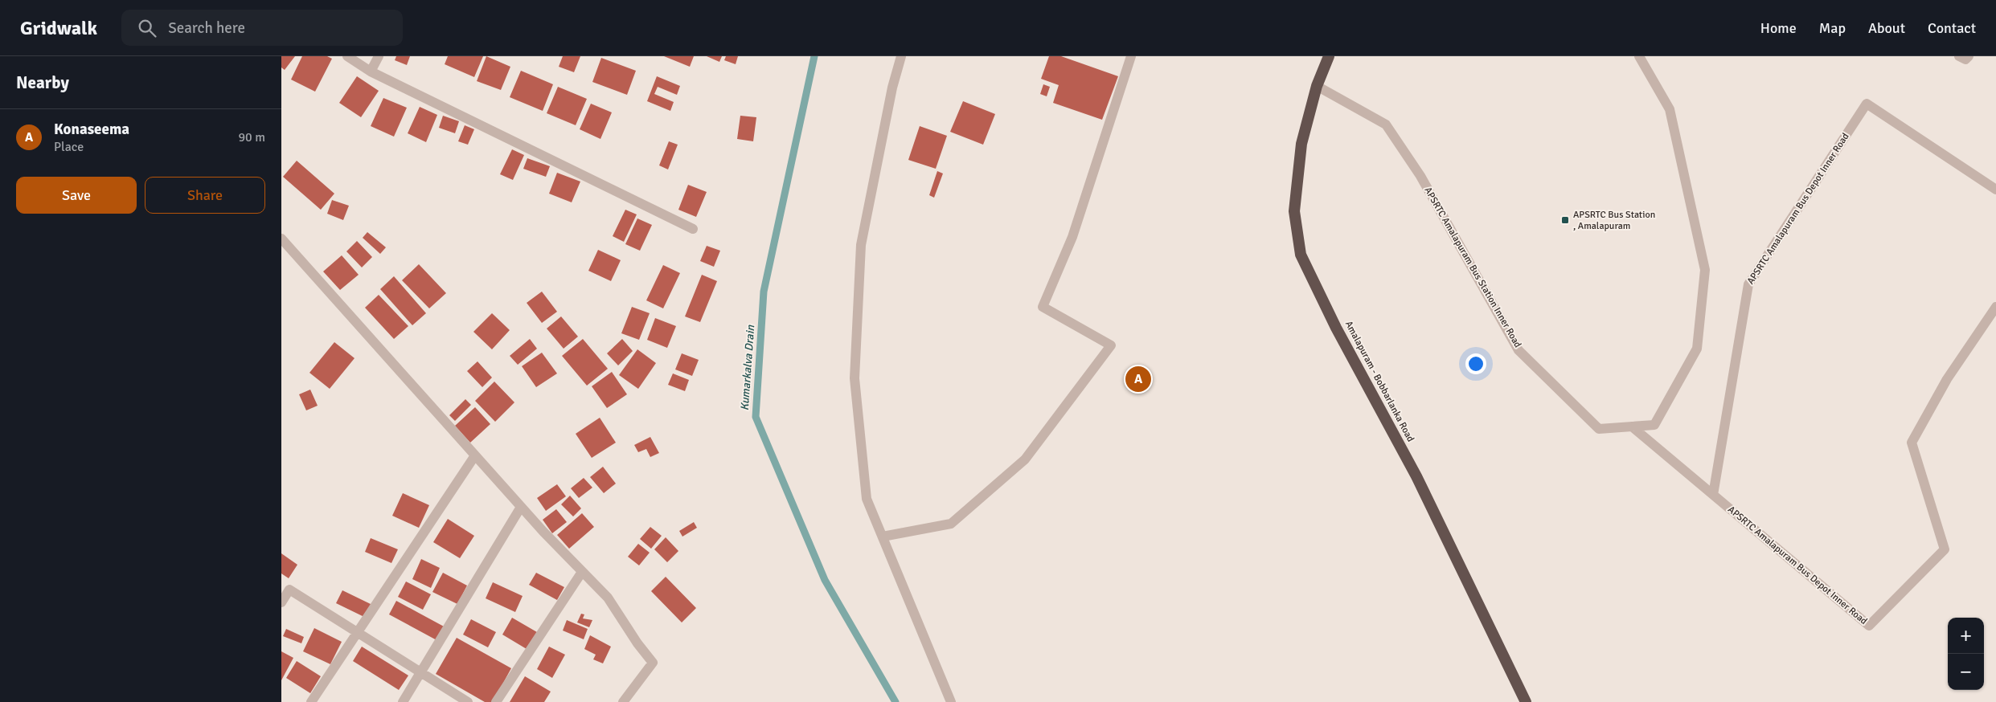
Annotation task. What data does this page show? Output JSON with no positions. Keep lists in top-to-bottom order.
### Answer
{
  "streets": {
    "highway": ["Amalapuram - Bobbarlanka Road"],
    "street": ["APSRTC Amalapuram Bus Depot Inner Road", "APSRTC Amalapuram Bus Station Inner Road"]
  },
  "crossings": [
    ["APSRTC Amalapuram Bus Depot Inner Road", "APSRTC Amalapuram Bus Station Inner Road"],
    ["APSRTC Amalapuram Bus Station Inner Road", "Amalapuram - Bobbarlanka Road"]
  ],
  "water": ["Kumarkalva Drain"],
  "places": {
    "transit": ["APSRTC Bus Station , Amalapuram"]
  },
  "page": {
    "header": "Gridwalk",
    "search": "Search here",
    "nav": [
      "Home",
      "Map",
      "About",
      "Contact"
    ],
    "heading": "Nearby",
    "list": [
      {
        "mark": "A",
        "name": "Konaseema",
        "note": "Place",
        "value": "90 m"
      }
    ],
    "buttons": ["Save", "Share"],
    "pins": "A",
    "map_buttons": ["+", "−"]
  }
}
